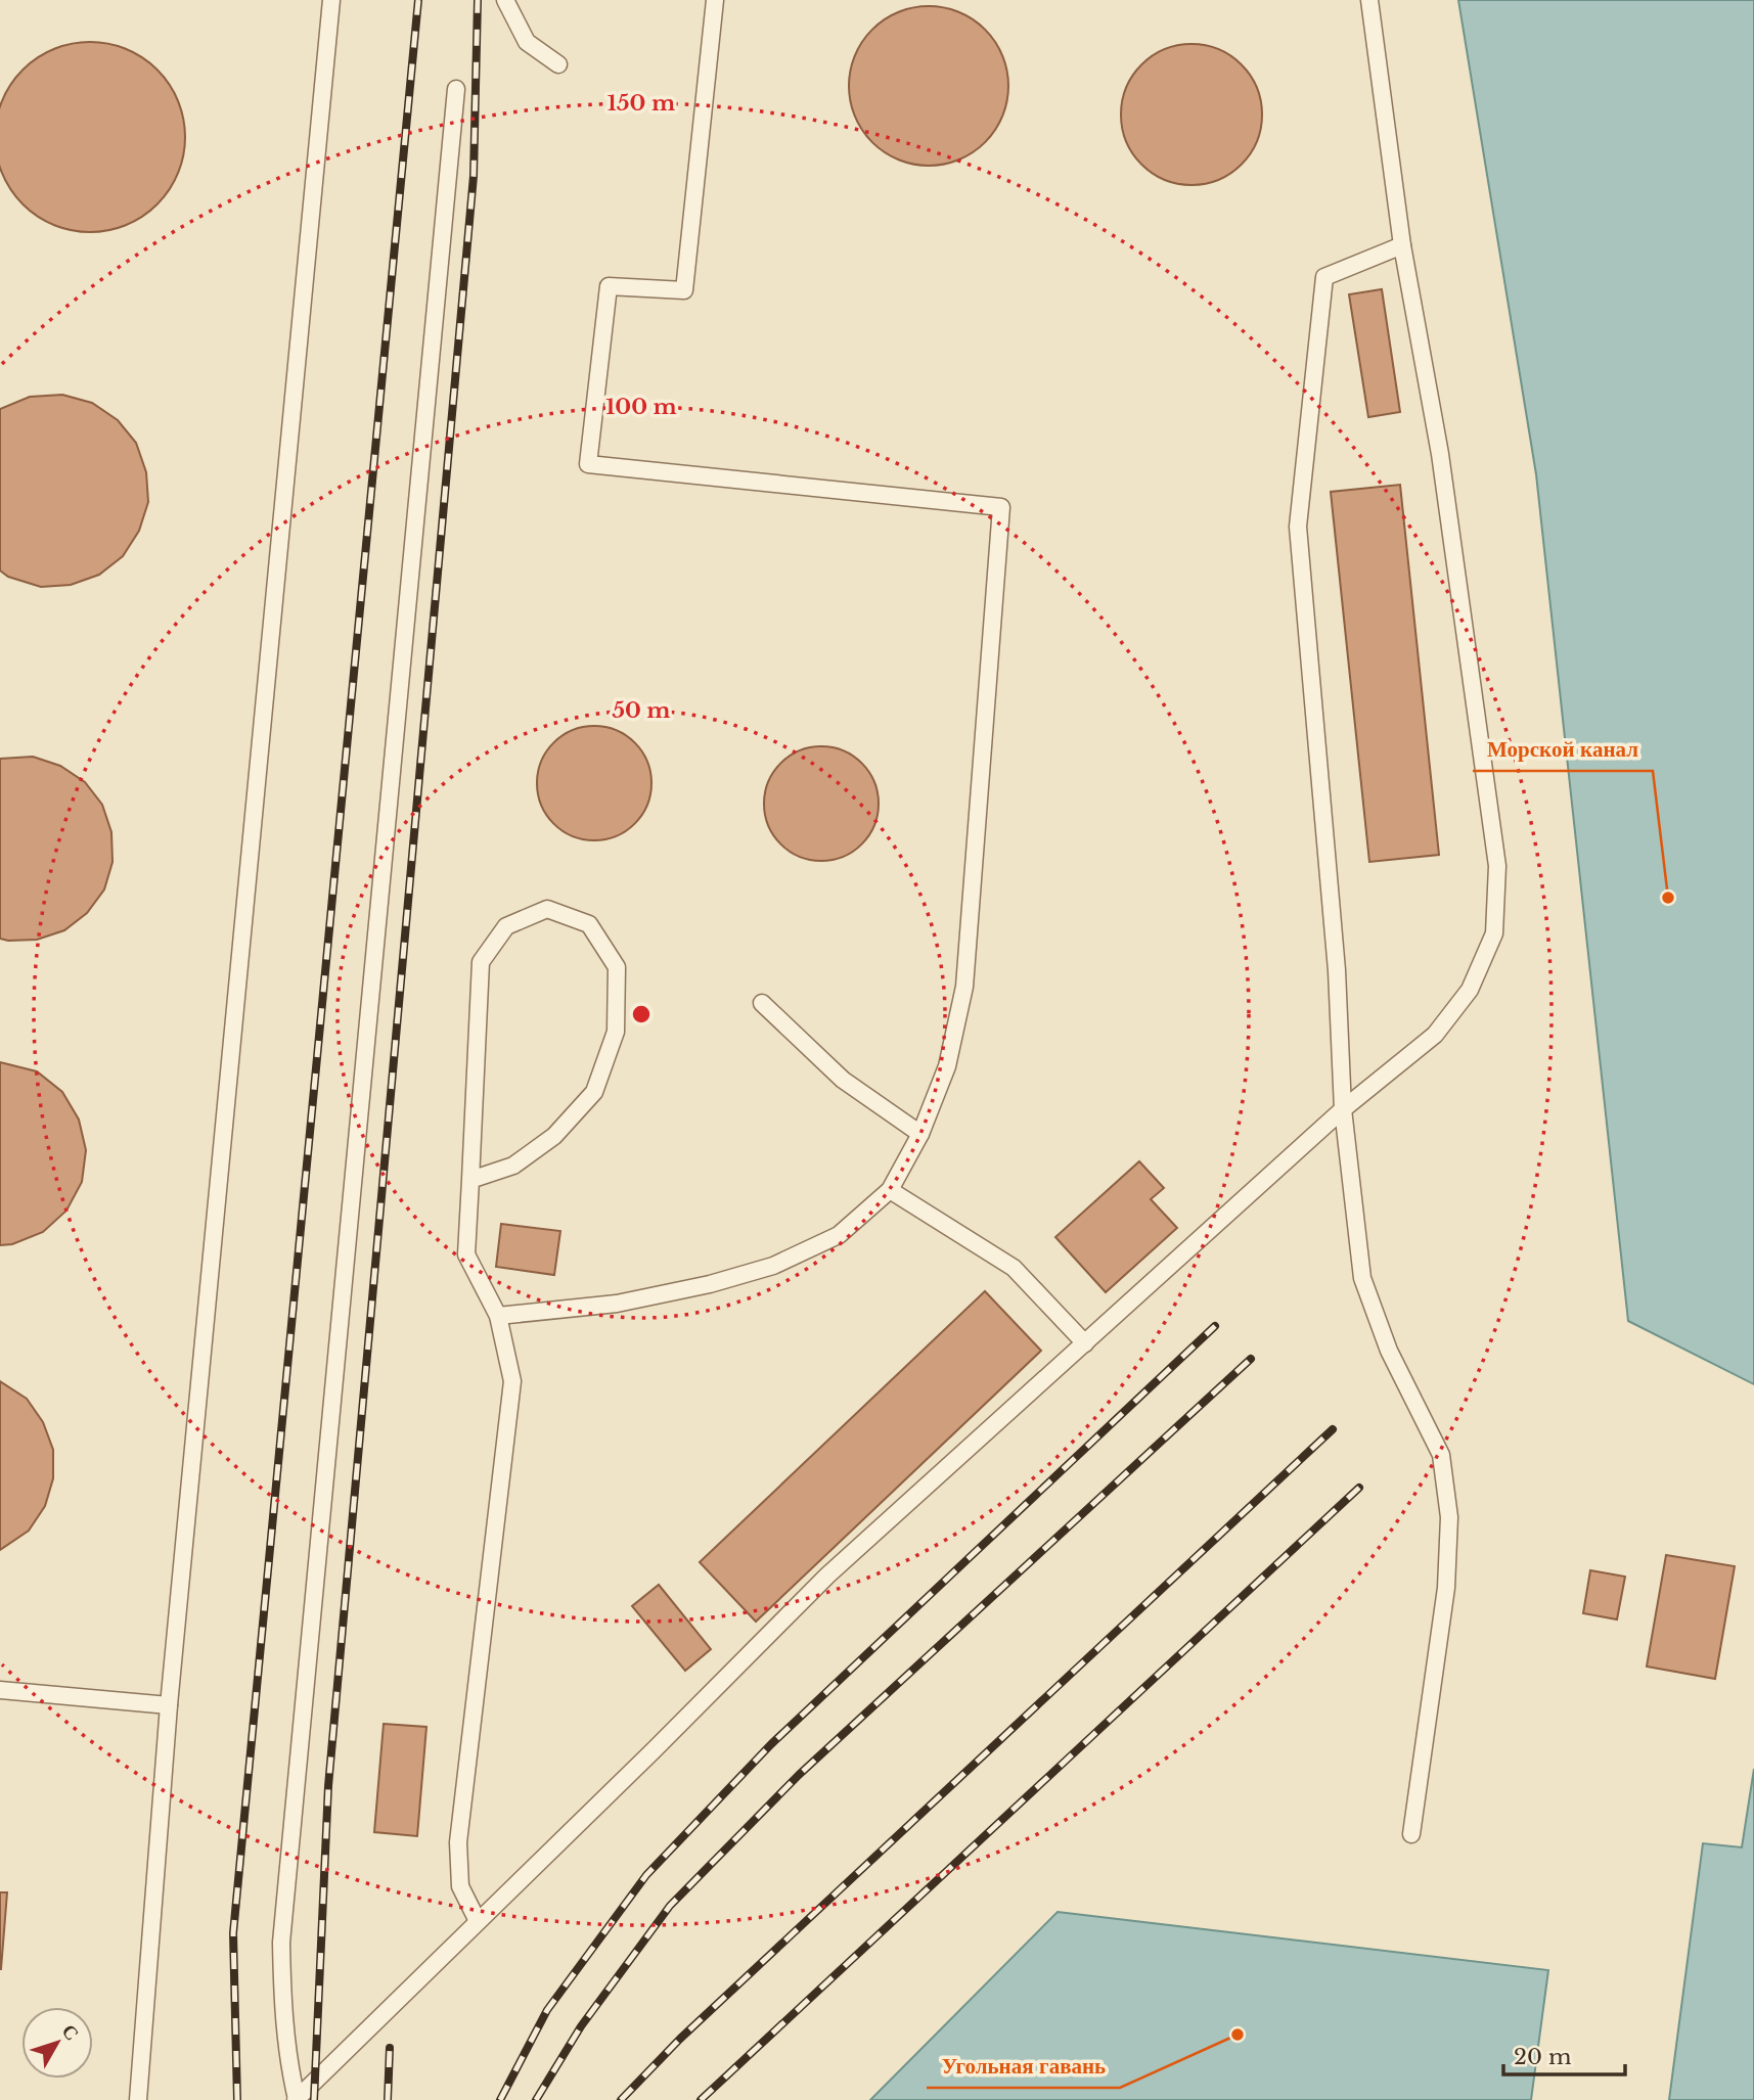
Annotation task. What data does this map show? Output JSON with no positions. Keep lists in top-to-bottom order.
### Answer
{
  "places": ["Морской канал", "Угольная гавань"],
  "scale_bar": "20 m",
  "north": "top right",
  "rings": ["150 m", "100 m", "50 m"]
}
